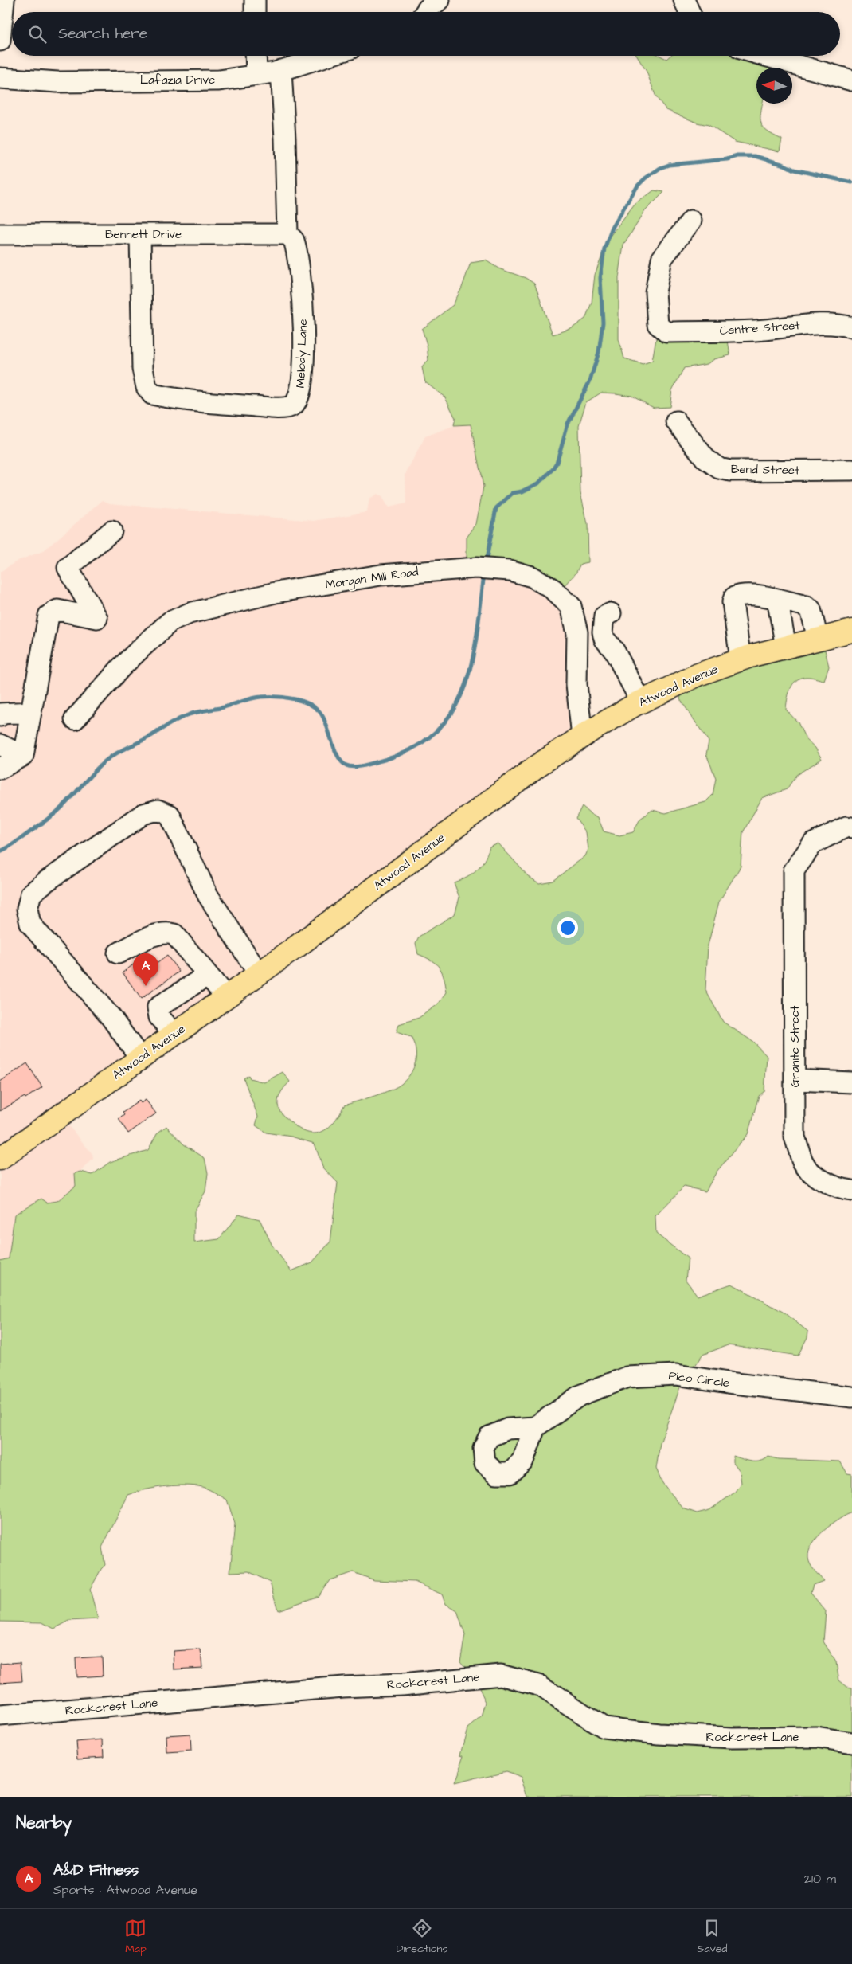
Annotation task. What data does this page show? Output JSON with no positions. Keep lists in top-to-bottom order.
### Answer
{
  "streets": {
    "main road": ["Atwood Avenue"],
    "street": [
      "Lafazia Drive",
      "Bennett Drive",
      "Centre Street",
      "Melody Lane",
      "Bend Street",
      "Morgan Mill Road",
      "Granite Street",
      "Pico Circle",
      "Rockcrest Lane"
    ]
  },
  "crossings": [
    ["Lafazia Drive", "Melody Lane"],
    ["Bennett Drive", "Melody Lane"],
    ["Morgan Mill Road", "Atwood Avenue"]
  ],
  "north": "left",
  "page": {
    "search": "Search here",
    "pins": "A",
    "heading": "Nearby",
    "list": [
      {
        "mark": "A",
        "name": "A&D Fitness",
        "note": "Sports · Atwood Avenue",
        "value": "210 m"
      }
    ],
    "nav": ["Map", "Directions", "Saved"]
  }
}
